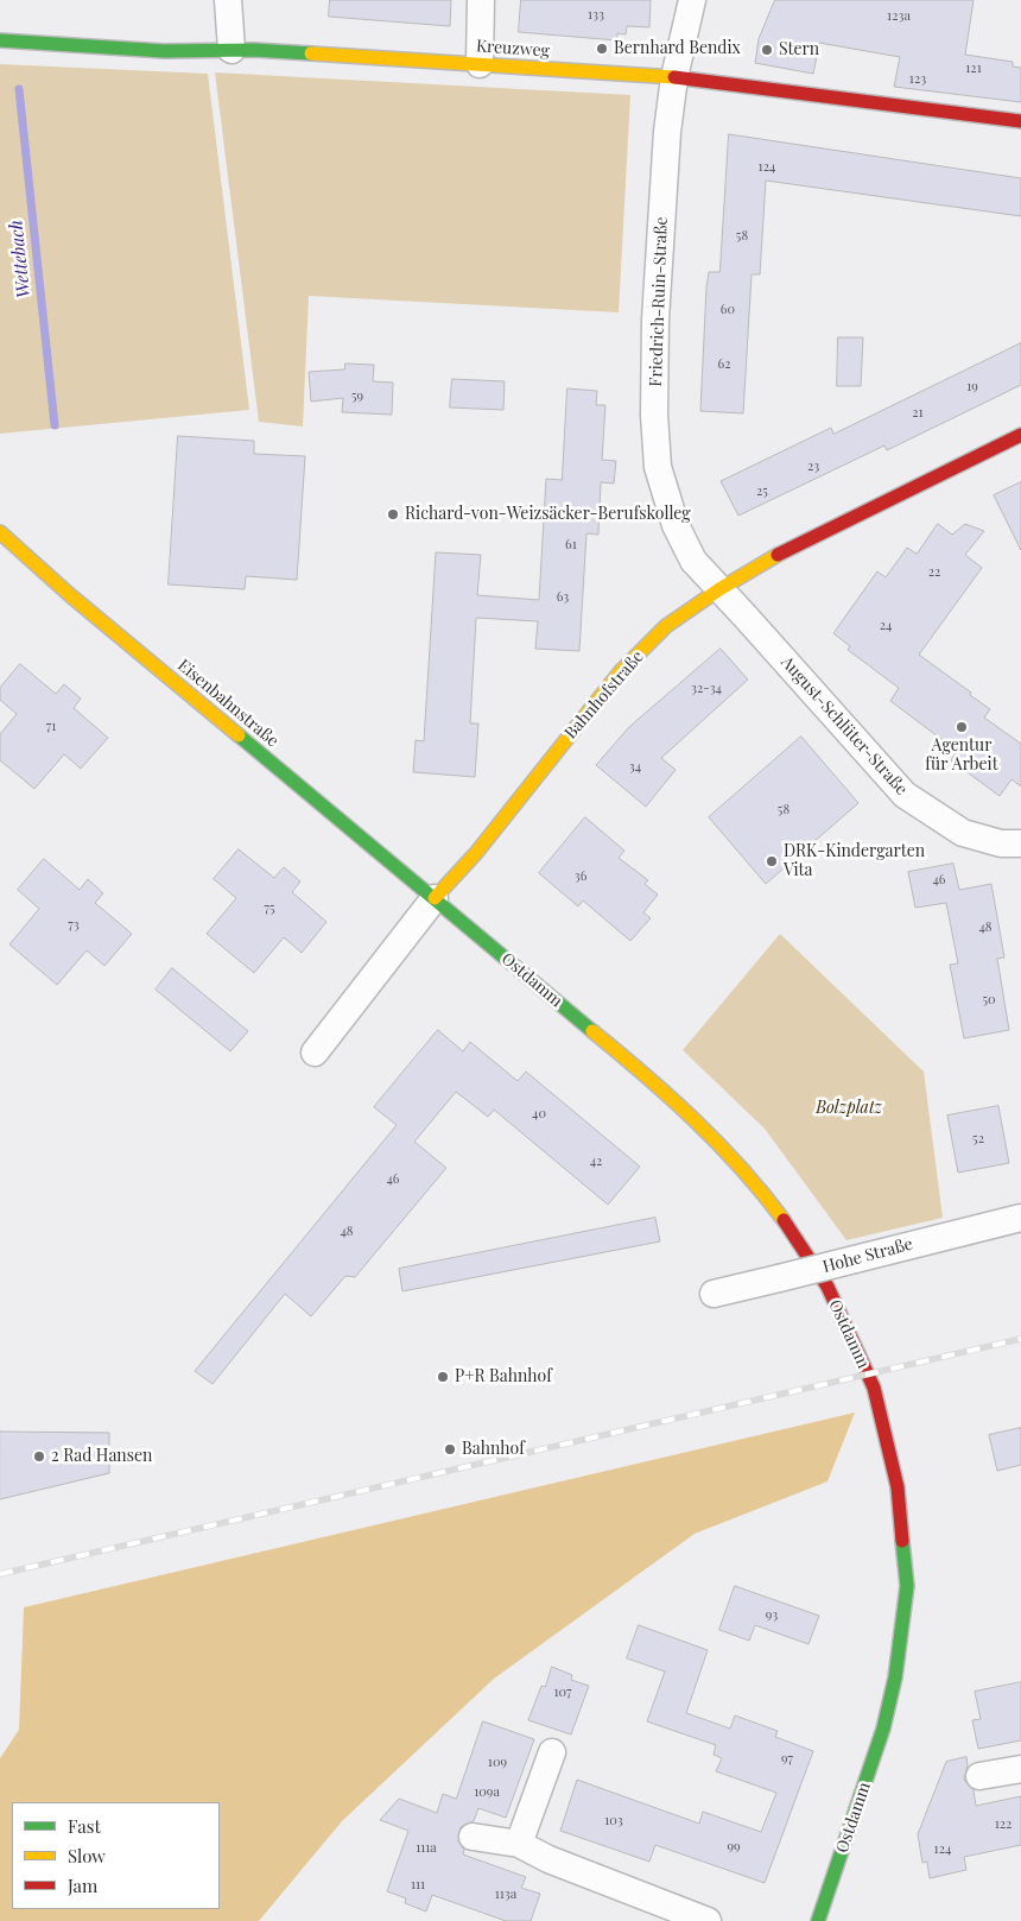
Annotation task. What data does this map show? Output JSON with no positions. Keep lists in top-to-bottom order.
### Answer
{
  "streets": {
    "street": [
      "Kreuzweg",
      "Friedrich-Ruin-Straße",
      "Bahnhofstraße",
      "Eisenbahnstraße",
      "August-Schlüter-Straße",
      "Ostdamm",
      "Hohe Straße"
    ]
  },
  "crossings": [
    ["Kreuzweg", "Friedrich-Ruin-Straße"],
    ["Friedrich-Ruin-Straße", "Bahnhofstraße"],
    ["Friedrich-Ruin-Straße", "August-Schlüter-Straße"],
    ["Bahnhofstraße", "Eisenbahnstraße"],
    ["Bahnhofstraße", "August-Schlüter-Straße"],
    ["Bahnhofstraße", "Ostdamm"],
    ["Eisenbahnstraße", "Ostdamm"]
  ],
  "water": ["Wettebach"],
  "parks": ["Bolzplatz"],
  "places": [
    "Bernhard Bendix",
    "Stern",
    "Richard-von-Weizsäcker-Berufskolleg",
    "Agentur für Arbeit",
    "DRK-Kindergarten Vita",
    "P+R Bahnhof",
    "Bahnhof",
    "2 Rad Hansen"
  ],
  "house_numbers": [
    "133",
    "123a",
    "121",
    "123",
    "124",
    "58",
    "60",
    "62",
    "19",
    "59",
    "21",
    "23",
    "25",
    "61",
    "22",
    "63",
    "24",
    "32-34",
    "71",
    "34",
    "58",
    "36",
    "46",
    "75",
    "73",
    "48",
    "50",
    "40",
    "52",
    "42",
    "46",
    "48",
    "93",
    "107",
    "97",
    "109",
    "109a",
    "103",
    "122",
    "99",
    "111a",
    "124",
    "111",
    "113a"
  ],
  "legend": ["Fast", "Slow", "Jam"]
}
